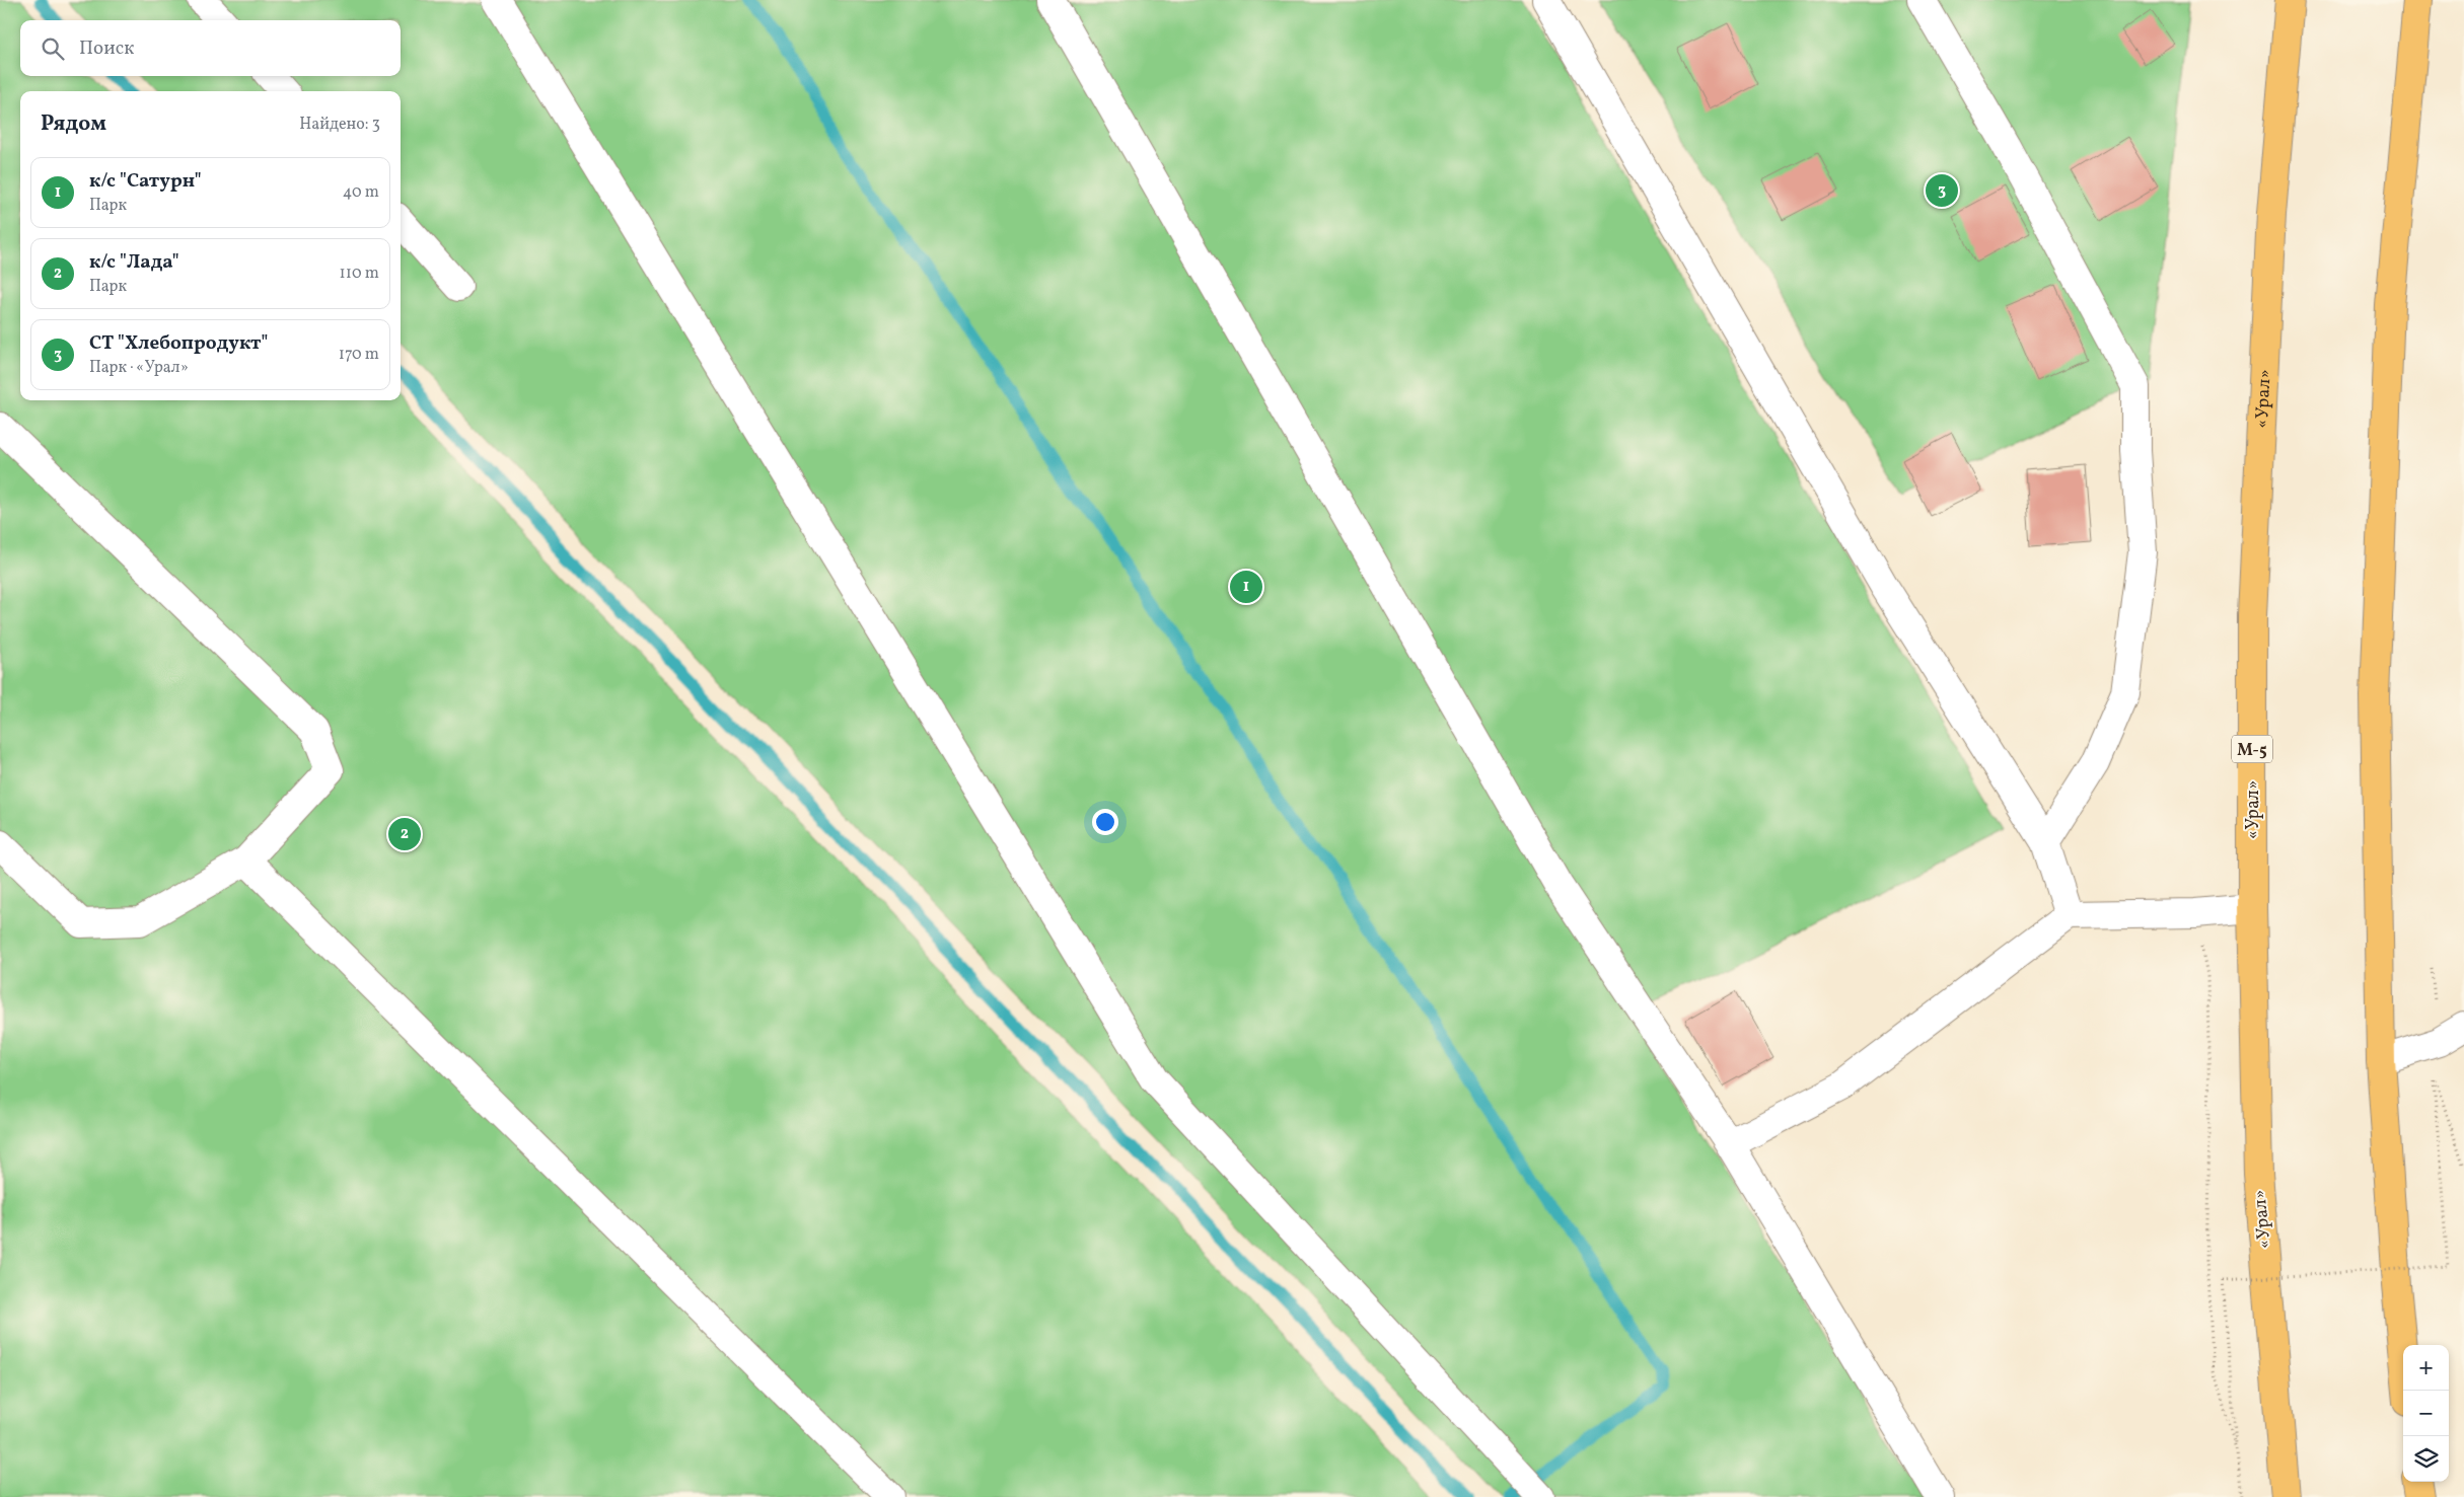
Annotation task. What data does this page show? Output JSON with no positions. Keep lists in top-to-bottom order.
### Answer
{
  "streets": {
    "highway": ["«Урал»", "М-5"]
  },
  "page": {
    "search": "Поиск",
    "heading": ["Рядом", "Найдено: 3"],
    "list": [
      {
        "mark": "1",
        "name": "к/с \"Сатурн\"",
        "note": "Парк",
        "value": "40 m"
      },
      {
        "mark": "2",
        "name": "к/с \"Лада\"",
        "note": "Парк",
        "value": "110 m"
      },
      {
        "mark": "3",
        "name": "СТ \"Хлебопродукт\"",
        "note": "Парк · «Урал»",
        "value": "170 m"
      }
    ],
    "pins": ["3", "1", "2"],
    "map_buttons": ["+", "−"]
  }
}
